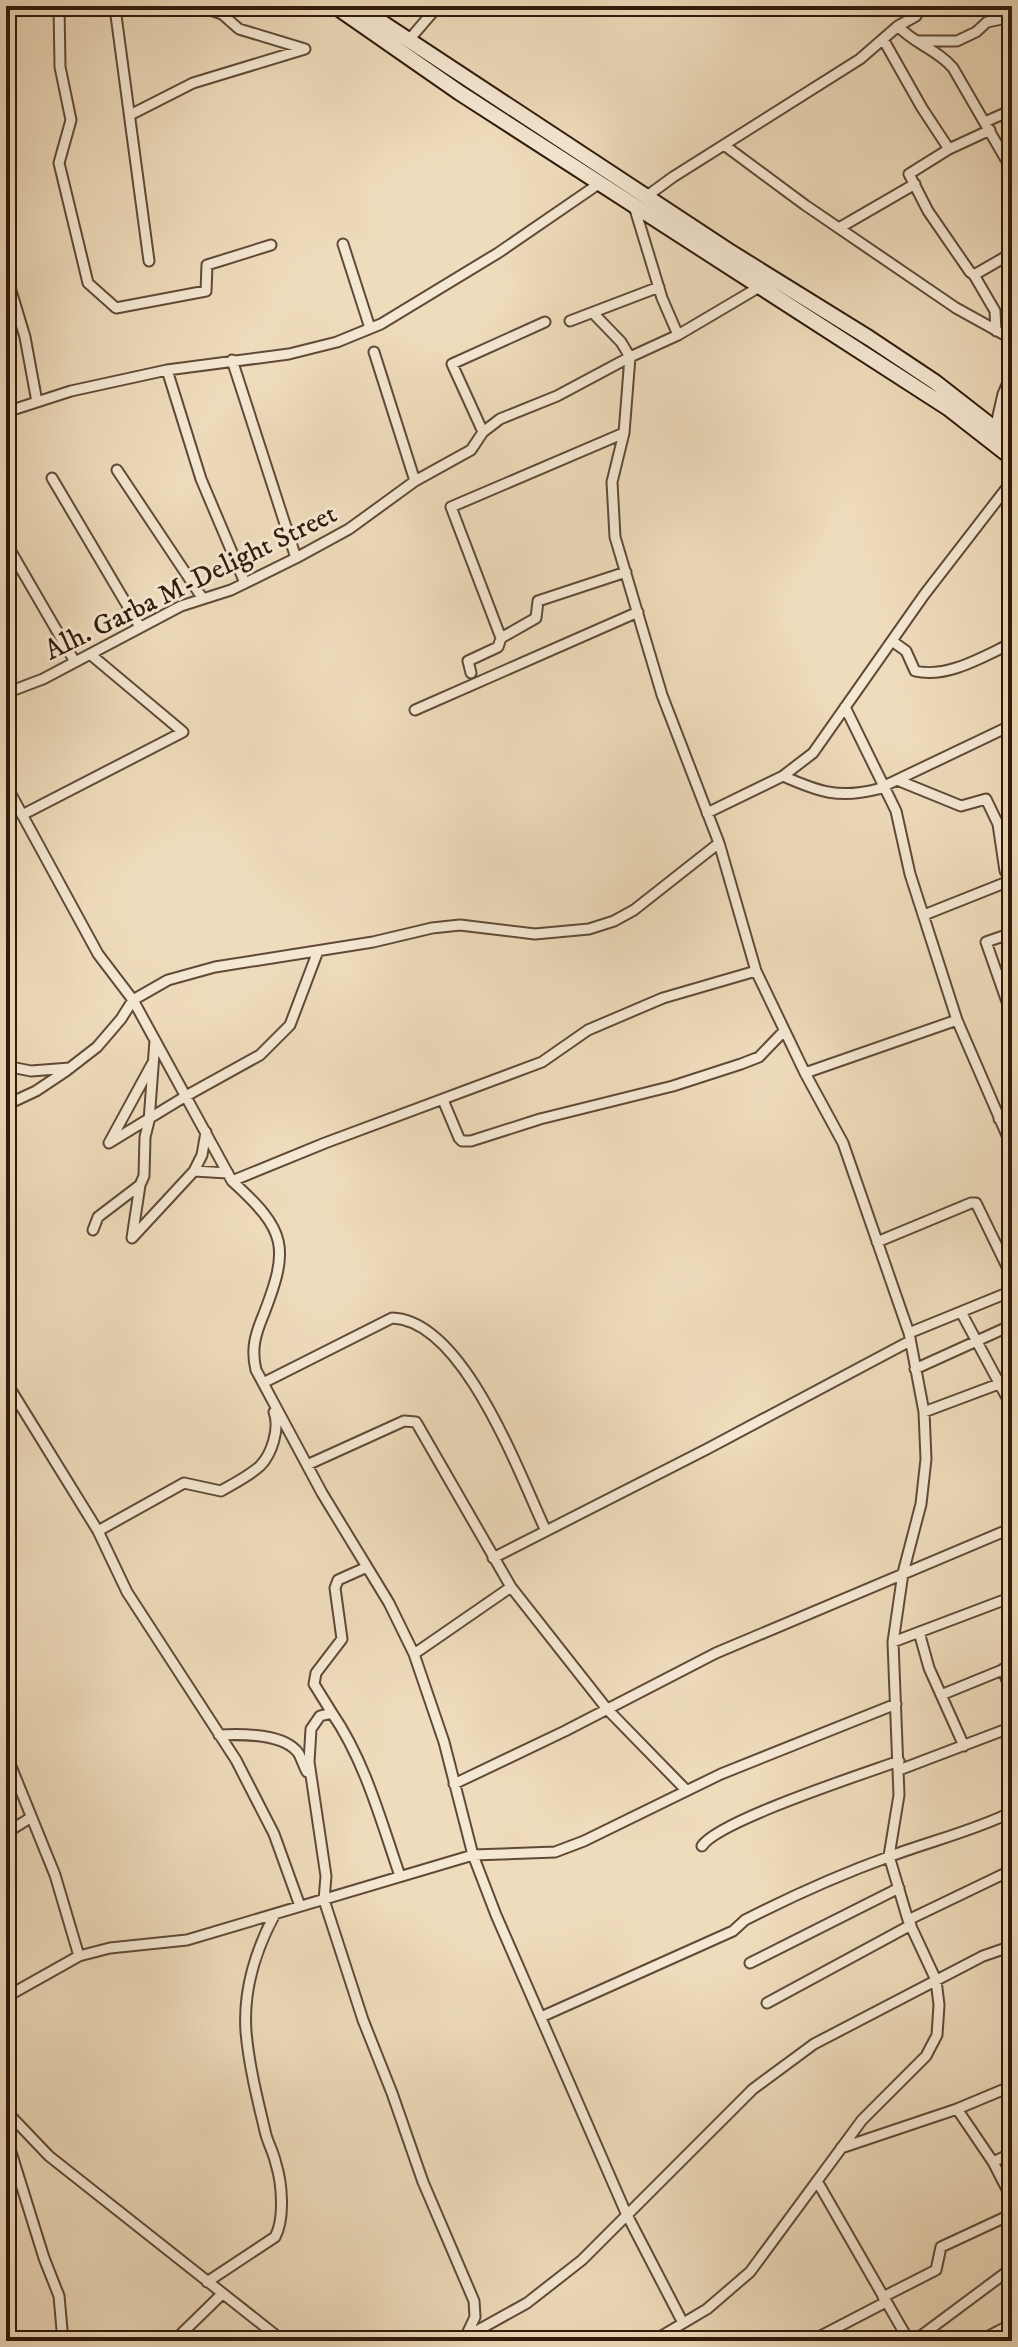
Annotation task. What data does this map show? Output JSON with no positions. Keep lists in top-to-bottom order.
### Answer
{
  "streets": {
    "street": ["Alh. Garba M-Delight Street"]
  }
}
